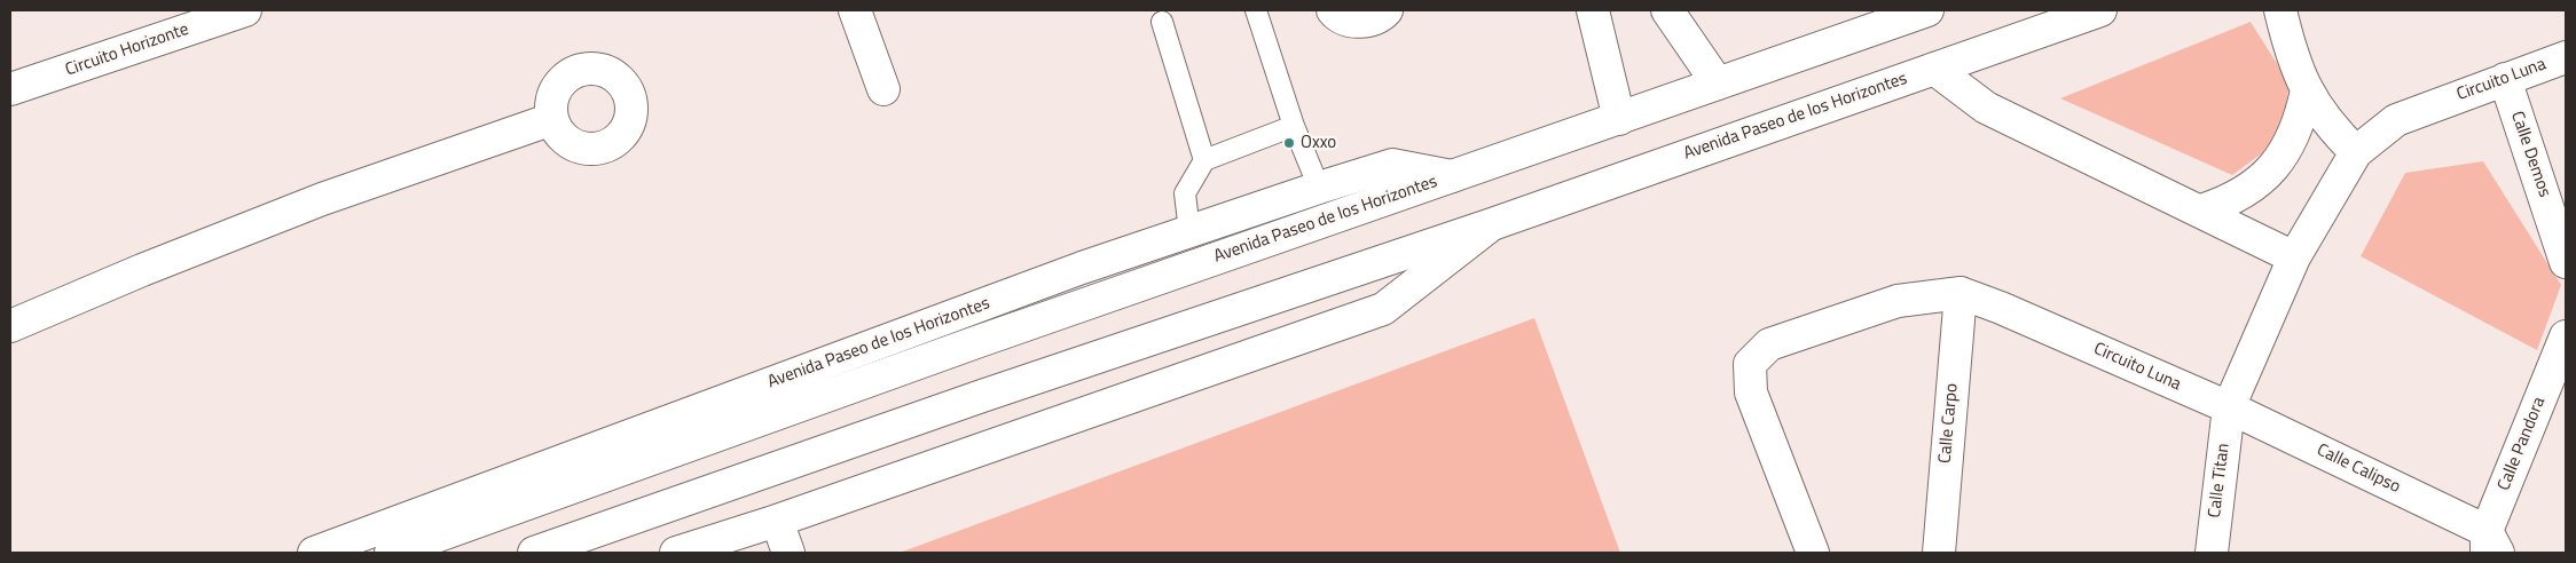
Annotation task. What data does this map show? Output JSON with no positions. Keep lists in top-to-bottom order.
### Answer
{
  "streets": {
    "street": [
      "Circuito Horizonte",
      "Circuito Luna",
      "Avenida Paseo de los Horizontes",
      "Calle Demos",
      "Calle Carpo",
      "Calle Pandora",
      "Calle Calipso",
      "Calle Titan"
    ]
  },
  "crossings": [
    ["Circuito Luna", "Calle Demos"],
    ["Circuito Luna", "Calle Carpo"],
    ["Circuito Luna", "Calle Calipso"],
    ["Circuito Luna", "Calle Titan"],
    ["Calle Pandora", "Calle Calipso"],
    ["Calle Calipso", "Calle Titan"]
  ],
  "places": ["Oxxo"]
}
